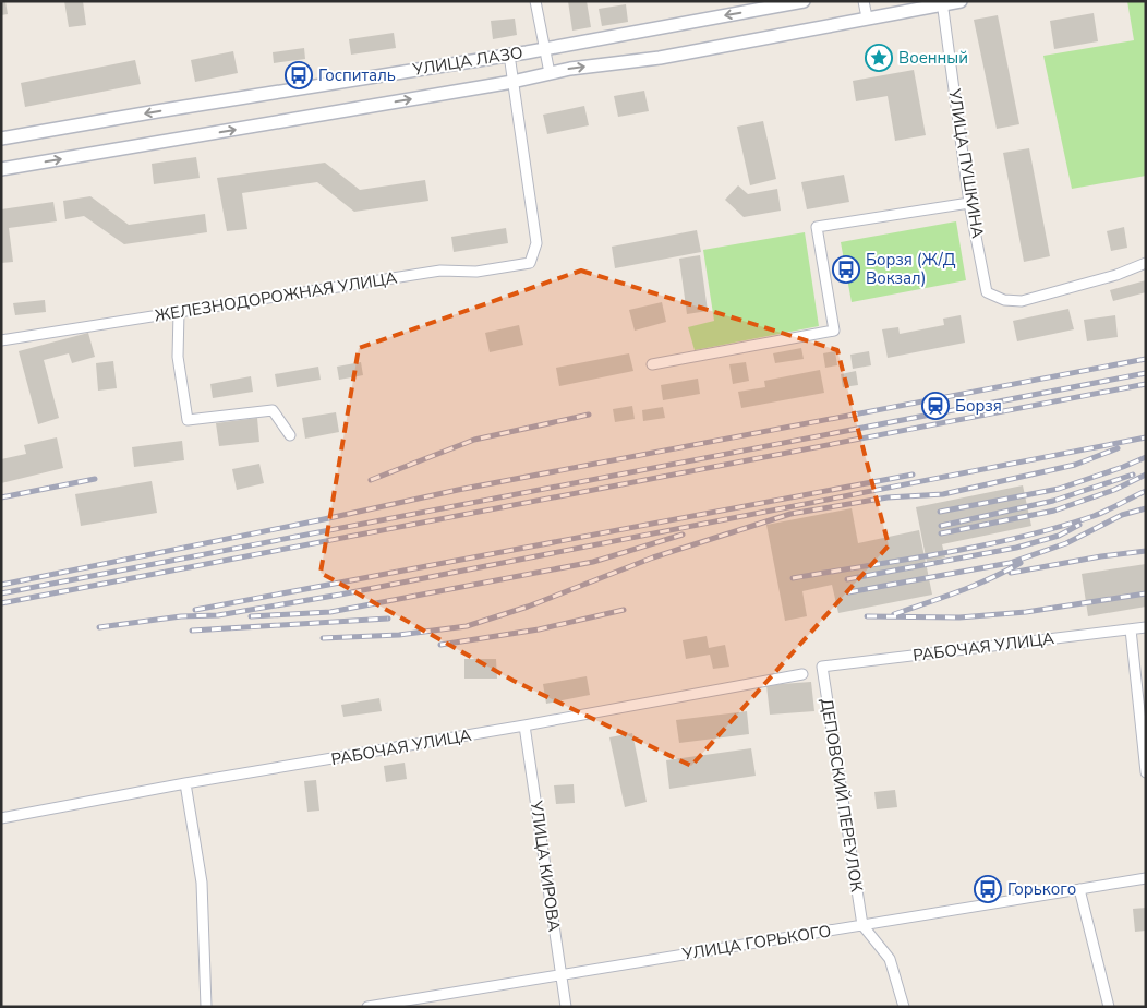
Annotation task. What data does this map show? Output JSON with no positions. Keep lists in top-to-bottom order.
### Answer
{
  "streets": {
    "street": [
      "УЛИЦА ЛАЗО",
      "УЛИЦА ПУШКИНА",
      "ЖЕЛЕЗНОДОРОЖНАЯ УЛИЦА",
      "РАБОЧАЯ УЛИЦА",
      "ДЕПОВСКИЙ ПЕРЕУЛОК",
      "УЛИЦА КИРОВА",
      "УЛИЦА ГОРЬКОГО"
    ]
  },
  "crossings": [
    ["РАБОЧАЯ УЛИЦА", "ДЕПОВСКИЙ ПЕРЕУЛОК"],
    ["РАБОЧАЯ УЛИЦА", "УЛИЦА КИРОВА"],
    ["ДЕПОВСКИЙ ПЕРЕУЛОК", "УЛИЦА ГОРЬКОГО"],
    ["УЛИЦА КИРОВА", "УЛИЦА ГОРЬКОГО"]
  ],
  "places": {
    "place": ["Военный"],
    "bus stop": ["Госпиталь", "Борзя (Ж/Д Вокзал)", "Горького"],
    "station": ["Борзя"]
  }
}
